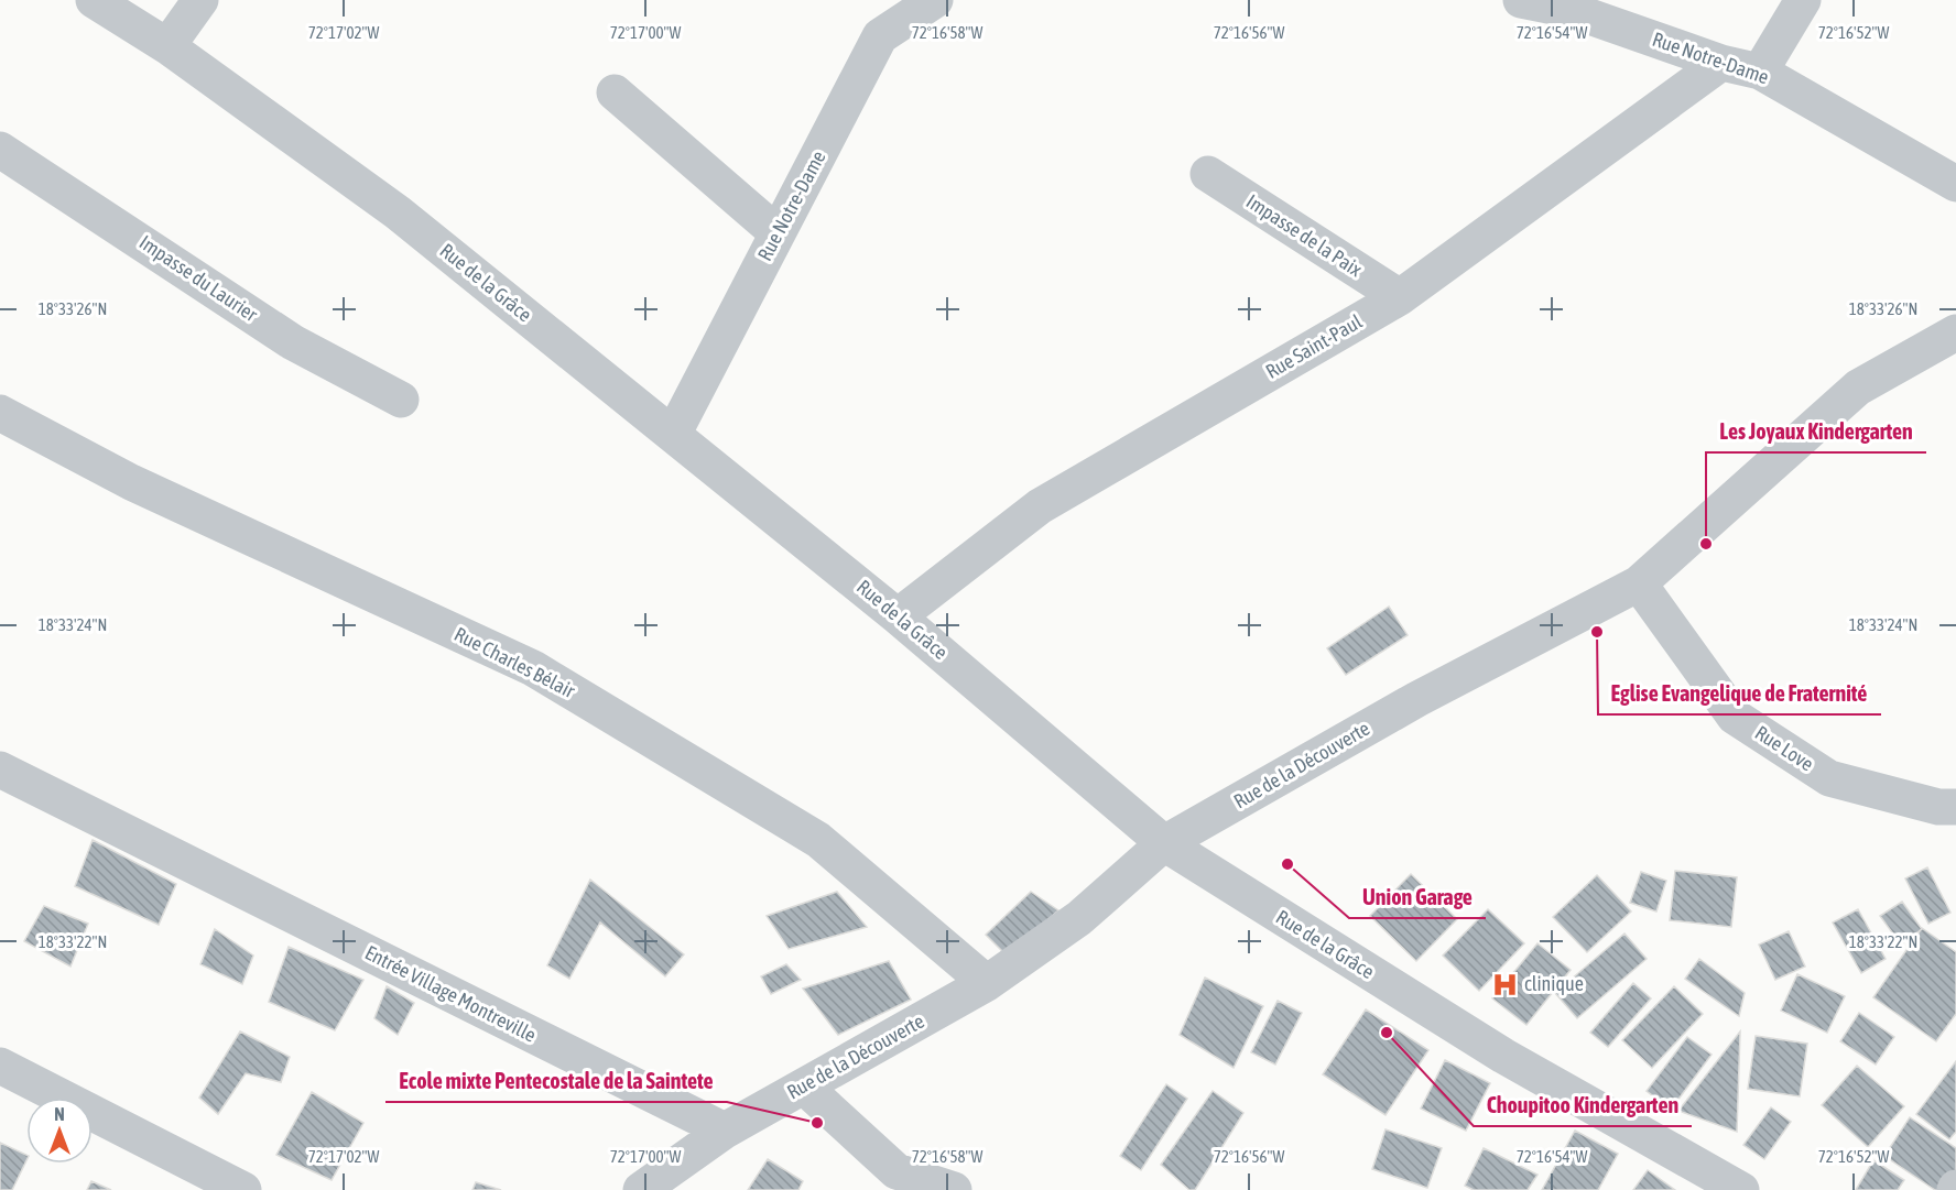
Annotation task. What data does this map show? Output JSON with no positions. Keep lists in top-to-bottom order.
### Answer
{
  "streets": {
    "street": [
      "Rue Notre-Dame",
      "Impasse de la Paix",
      "Impasse du Laurier",
      "Rue de la Grâce",
      "Rue Saint-Paul",
      "Rue Charles Bélair",
      "Rue Love",
      "Rue de la Découverte",
      "Entrée Village Montreville"
    ]
  },
  "crossings": [
    ["Rue Notre-Dame", "Rue de la Grâce"],
    ["Rue Notre-Dame", "Rue Saint-Paul"],
    ["Impasse de la Paix", "Rue Saint-Paul"],
    ["Rue de la Grâce", "Rue Saint-Paul"],
    ["Rue de la Grâce", "Rue de la Découverte"],
    ["Rue Charles Bélair", "Rue de la Découverte"],
    ["Rue Love", "Rue de la Découverte"],
    ["Rue de la Découverte", "Entrée Village Montreville"]
  ],
  "places": {
    "other": [
      "Les Joyaux Kindergarten",
      "Eglise Evangelique de Fraternité",
      "Union Garage",
      "Choupitoo Kindergarten",
      "Ecole mixte Pentecostale de la Saintete"
    ],
    "hospital": ["clinique"]
  },
  "north": "top",
  "coordinates": [
    "72°17'02\"W",
    "72°17'00\"W",
    "72°16'58\"W",
    "72°16'56\"W",
    "72°16'54\"W",
    "72°16'52\"W",
    "18°33'26\"N",
    "18°33'24\"N",
    "18°33'22\"N"
  ]
}
